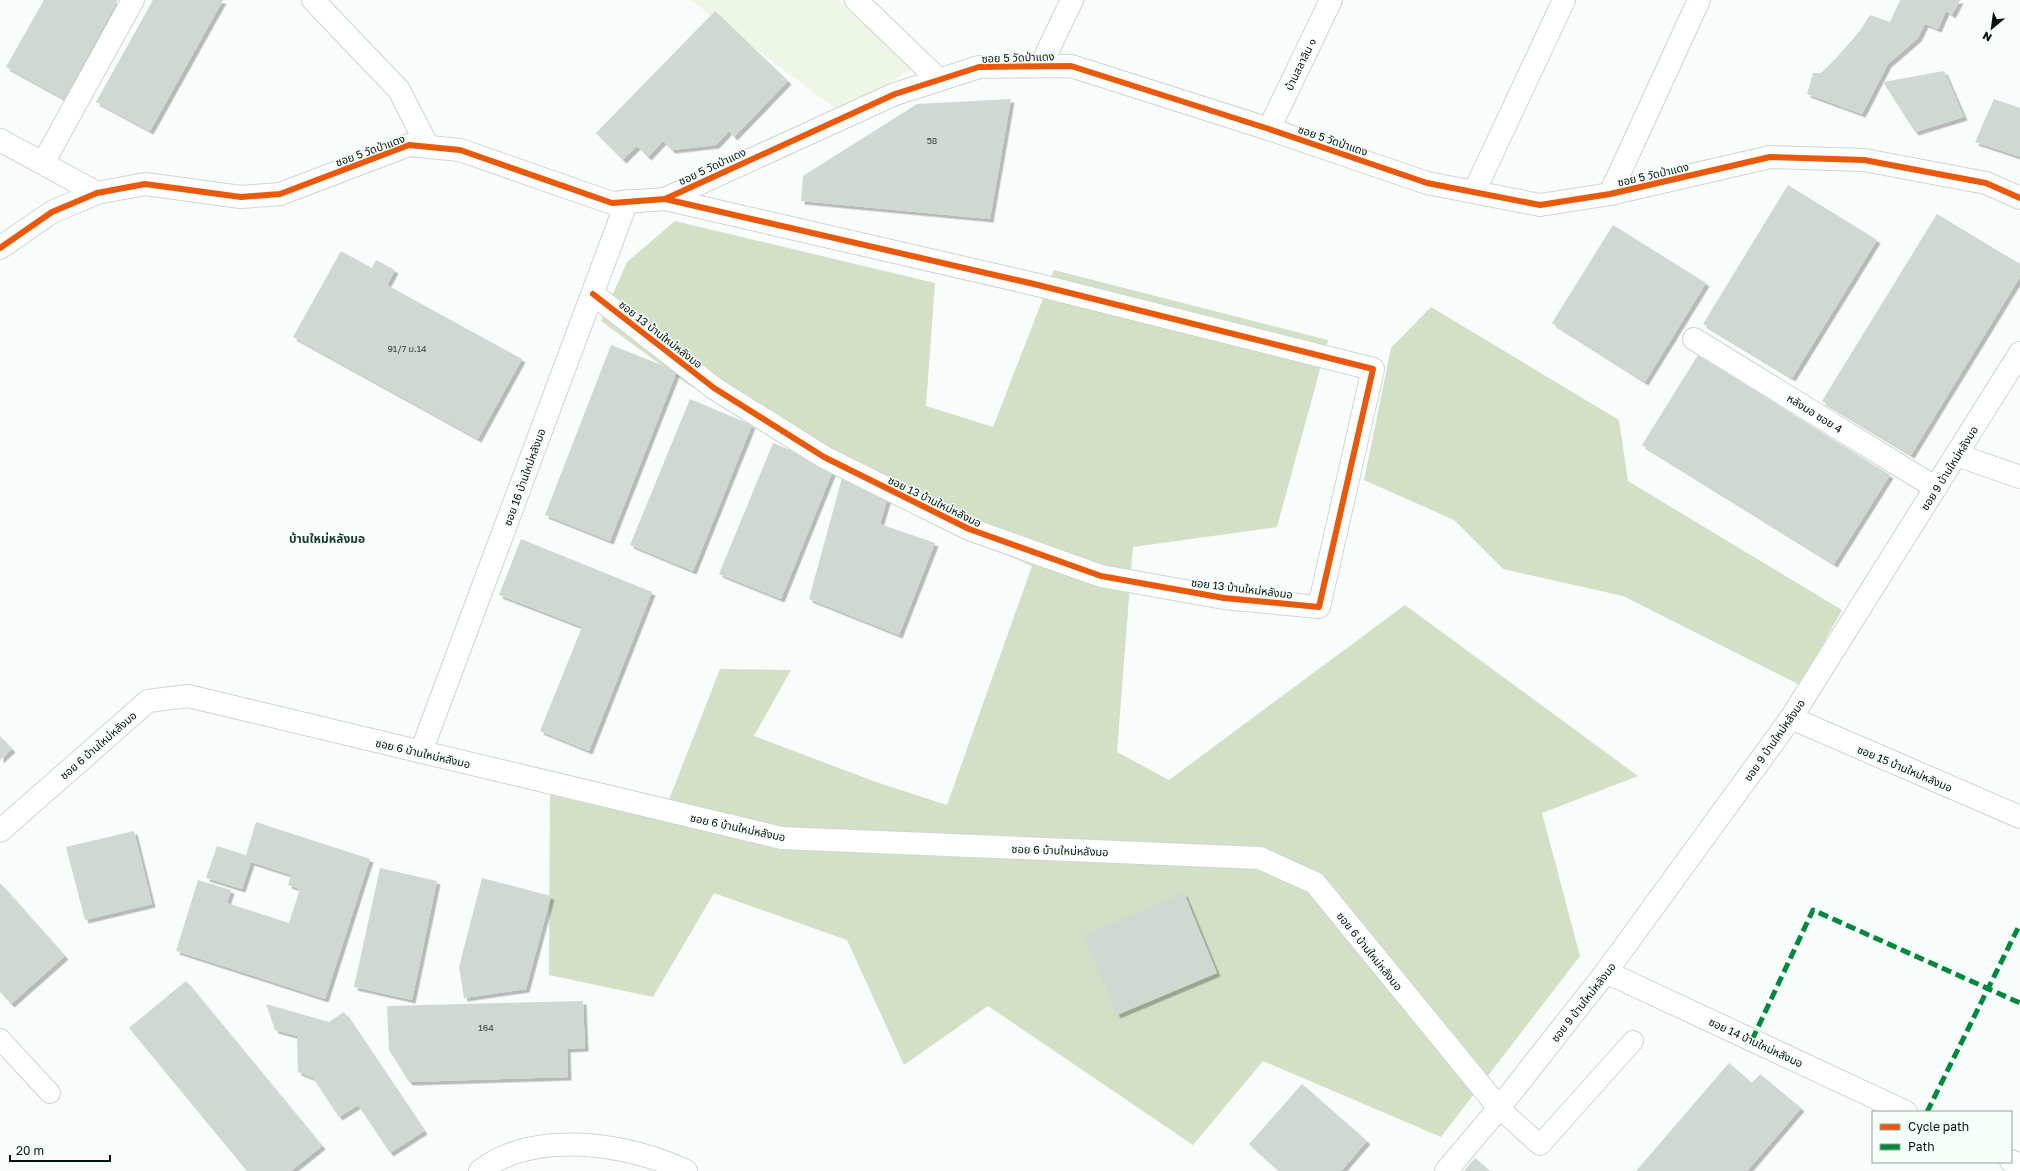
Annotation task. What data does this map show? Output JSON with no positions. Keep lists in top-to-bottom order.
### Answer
{
  "streets": {
    "street": [
      "ซอย 5 วัดป่าแดง",
      "บ้านสลาลิน ๑",
      "ซอย 13 บ้านใหม่หลังมอ",
      "หลังมอ ซอย 4",
      "ซอย 9 บ้านใหม่หลังมอ",
      "ซอย 16 บ้านใหม่หลังมอ",
      "ซอย 6 บ้านใหม่หลังมอ",
      "ซอย 15 บ้านใหม่หลังมอ",
      "ซอย 14 บ้านใหม่หลังมอ"
    ]
  },
  "crossings": [
    ["ซอย 5 วัดป่าแดง", "บ้านสลาลิน ๑"],
    ["ซอย 5 วัดป่าแดง", "ซอย 13 บ้านใหม่หลังมอ"],
    ["ซอย 5 วัดป่าแดง", "ซอย 16 บ้านใหม่หลังมอ"],
    ["ซอย 13 บ้านใหม่หลังมอ", "ซอย 16 บ้านใหม่หลังมอ"],
    ["หลังมอ ซอย 4", "ซอย 9 บ้านใหม่หลังมอ"],
    ["ซอย 9 บ้านใหม่หลังมอ", "ซอย 6 บ้านใหม่หลังมอ"],
    ["ซอย 9 บ้านใหม่หลังมอ", "ซอย 15 บ้านใหม่หลังมอ"],
    ["ซอย 9 บ้านใหม่หลังมอ", "ซอย 14 บ้านใหม่หลังมอ"],
    ["ซอย 16 บ้านใหม่หลังมอ", "ซอย 6 บ้านใหม่หลังมอ"]
  ],
  "districts": ["บ้านใหม่หลังมอ"],
  "house_numbers": ["58", "91/7 ม.14", "164"],
  "legend": ["Cycle path", "Path"],
  "scale_bar": "20 m",
  "north": "bottom left"
}
